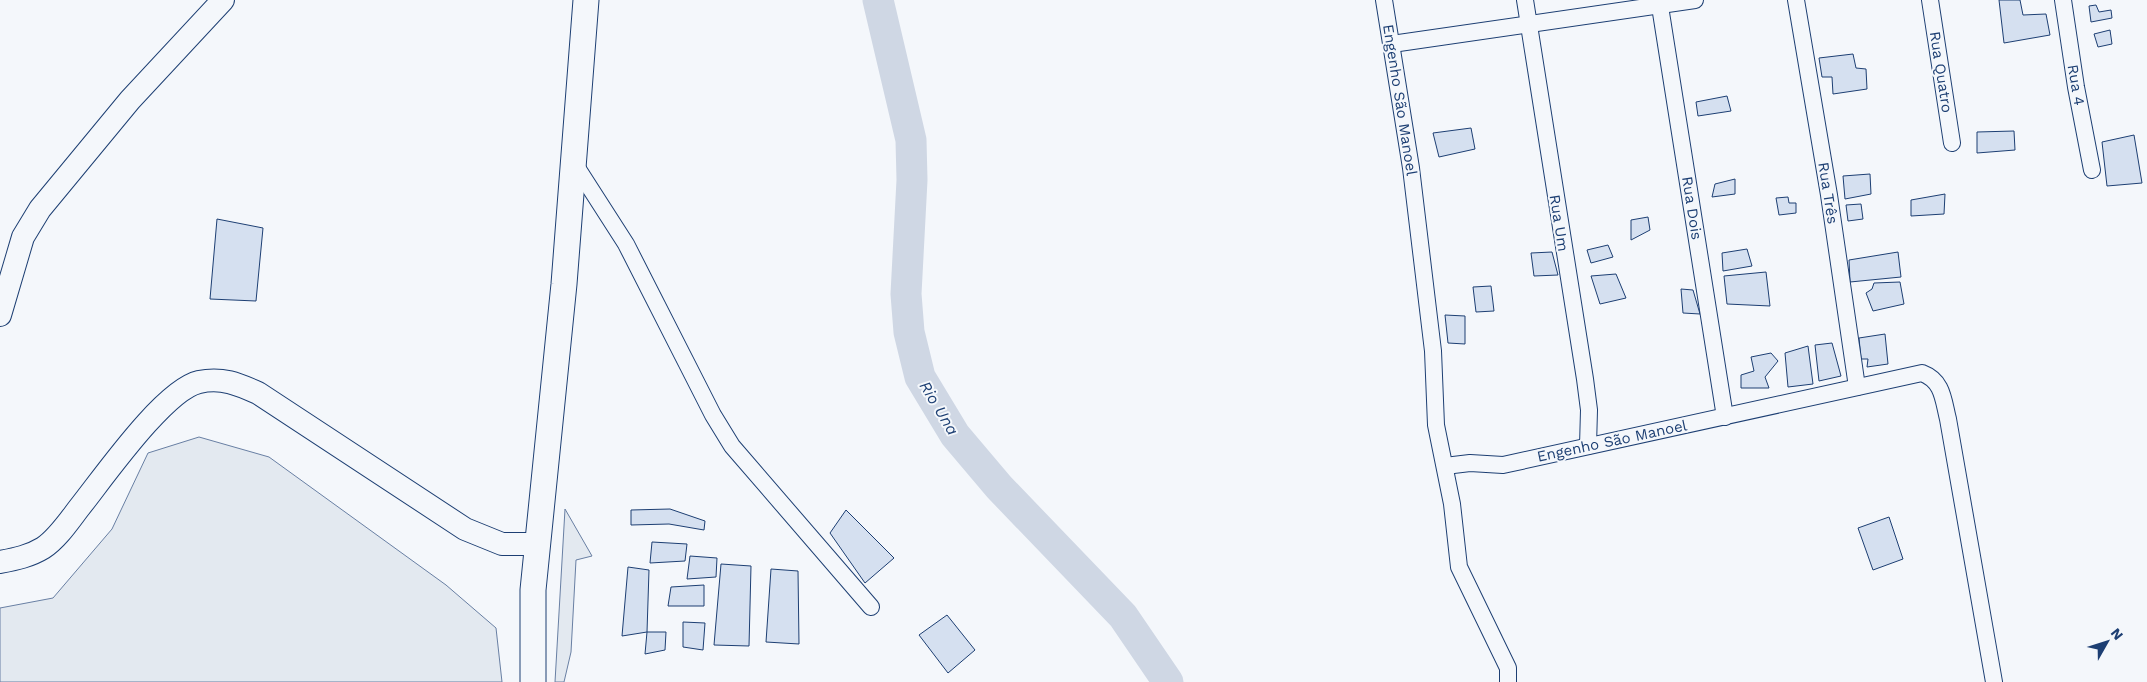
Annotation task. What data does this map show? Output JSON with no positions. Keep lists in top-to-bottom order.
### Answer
{
  "streets": {
    "street": [
      "Rua Quatro",
      "Rua 4",
      "Engenho São Manoel",
      "Rua Três",
      "Rua Dois",
      "Rua Um"
    ]
  },
  "crossings": [
    ["Engenho São Manoel", "Rua Três"],
    ["Engenho São Manoel", "Rua Dois"],
    ["Engenho São Manoel", "Rua Um"]
  ],
  "water": ["Rio Una"],
  "north": "top right"
}
